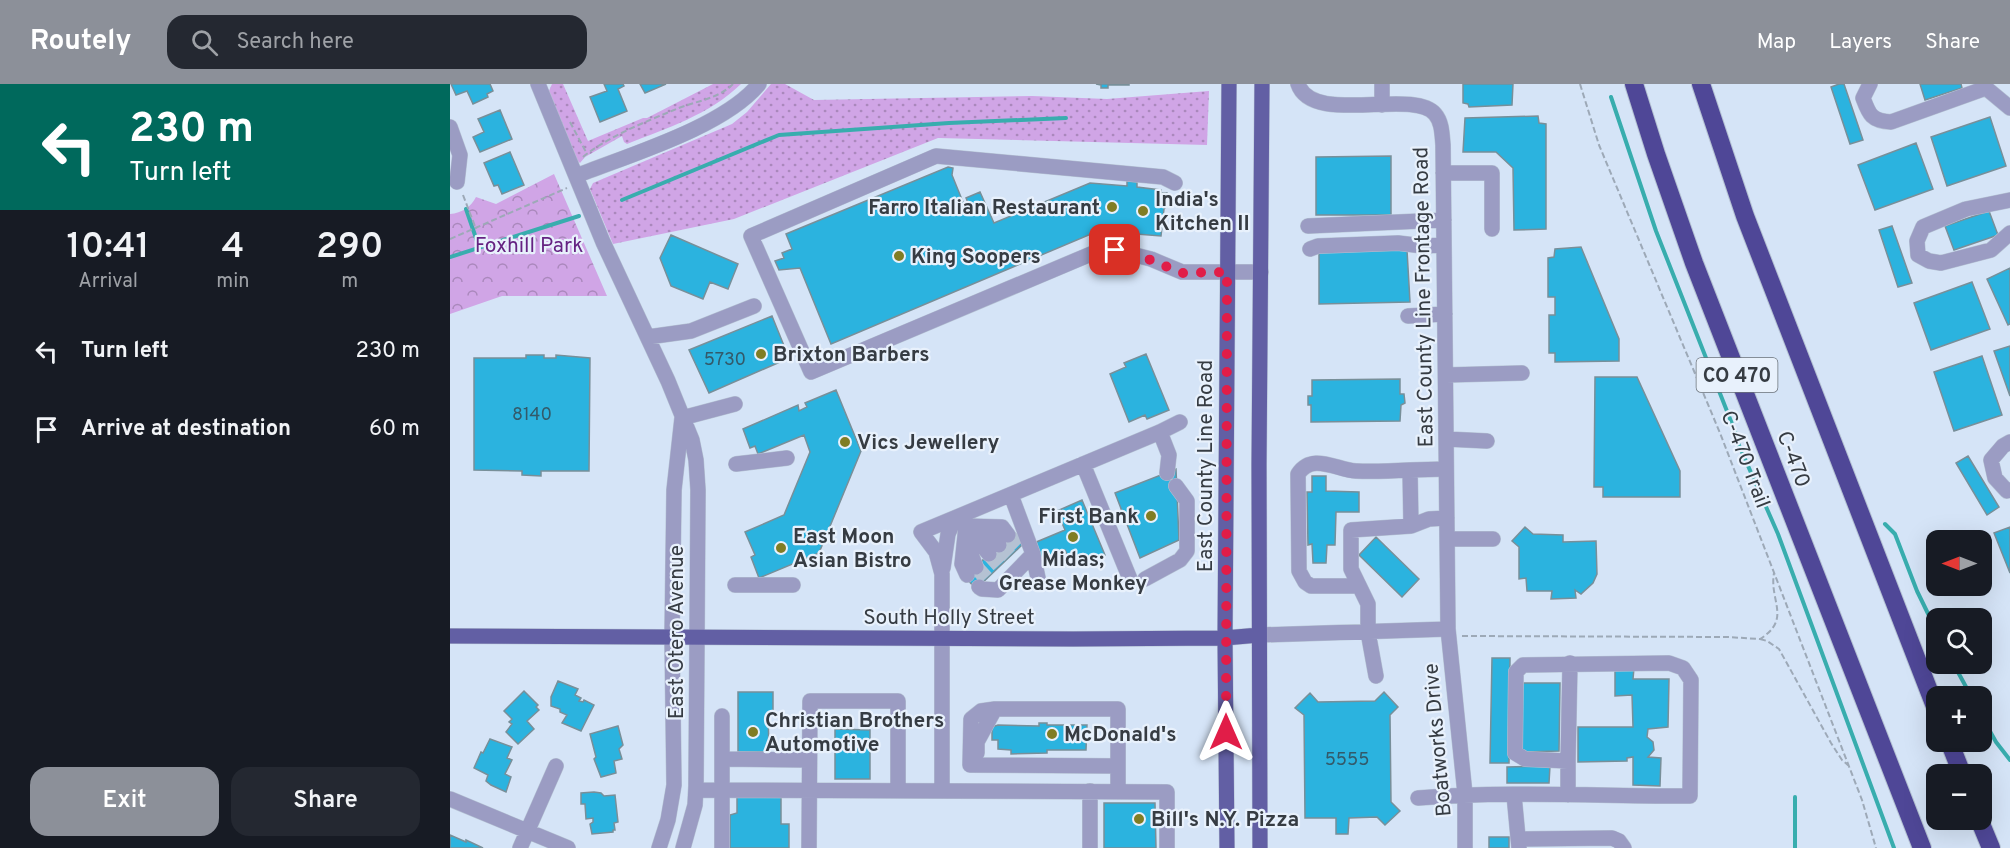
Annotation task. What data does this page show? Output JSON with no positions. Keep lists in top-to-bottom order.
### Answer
{
  "streets": {
    "highway": ["CO 470", "C-470"],
    "main road": ["East County Line Road", "South Holly Street"],
    "street": ["East County Line Frontage Road", "East Otero Avenue", "Boatworks Drive"],
    "path": ["C-470 Trail"]
  },
  "crossings": [
    ["East County Line Frontage Road", "South Holly Street"],
    ["East County Line Frontage Road", "Boatworks Drive"],
    ["East County Line Road", "South Holly Street"],
    ["South Holly Street", "East Otero Avenue"],
    ["South Holly Street", "Boatworks Drive"]
  ],
  "parks": ["Foxhill Park"],
  "places": [
    "Farro Italian Restaurant",
    "India's Kitchen II",
    "King Soopers",
    "Brixton Barbers",
    "Vics Jewellery",
    "First Bank",
    "Midas; Grease Monkey",
    "East Moon Asian Bistro",
    "Christian Brothers Automotive",
    "McDonald's",
    "Bill's N.Y. Pizza"
  ],
  "house_numbers": ["5730", "8140", "5555"],
  "north": "left",
  "page": {
    "header": "Routely",
    "search": "Search here",
    "nav": ["Map", "Layers", "Share"],
    "turn": ["230 m", "Turn left"],
    "eta": [
      "10:41",
      "Arrival",
      "4",
      "min",
      "290",
      "m"
    ],
    "list": [
      {
        "name": "Turn left",
        "value": "230 m"
      },
      {
        "name": "Arrive at destination",
        "value": "60 m"
      }
    ],
    "map_buttons": ["+", "−"],
    "buttons": ["Exit", "Share"]
  }
}
